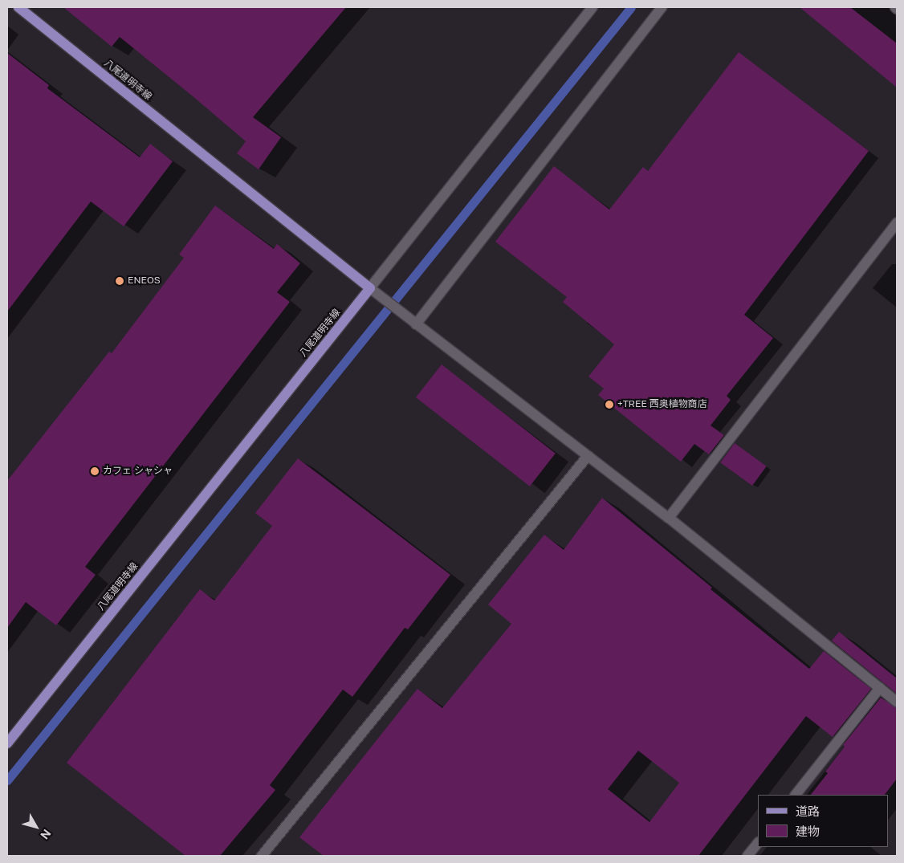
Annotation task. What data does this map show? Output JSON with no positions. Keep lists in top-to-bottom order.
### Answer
{
  "streets": {
    "main road": ["八尾道明寺線"]
  },
  "places": ["ENEOS", "+TREE 西奥植物商店", "カフェ シャシャ"],
  "legend": ["道路", "建物"],
  "north": "bottom right"
}
